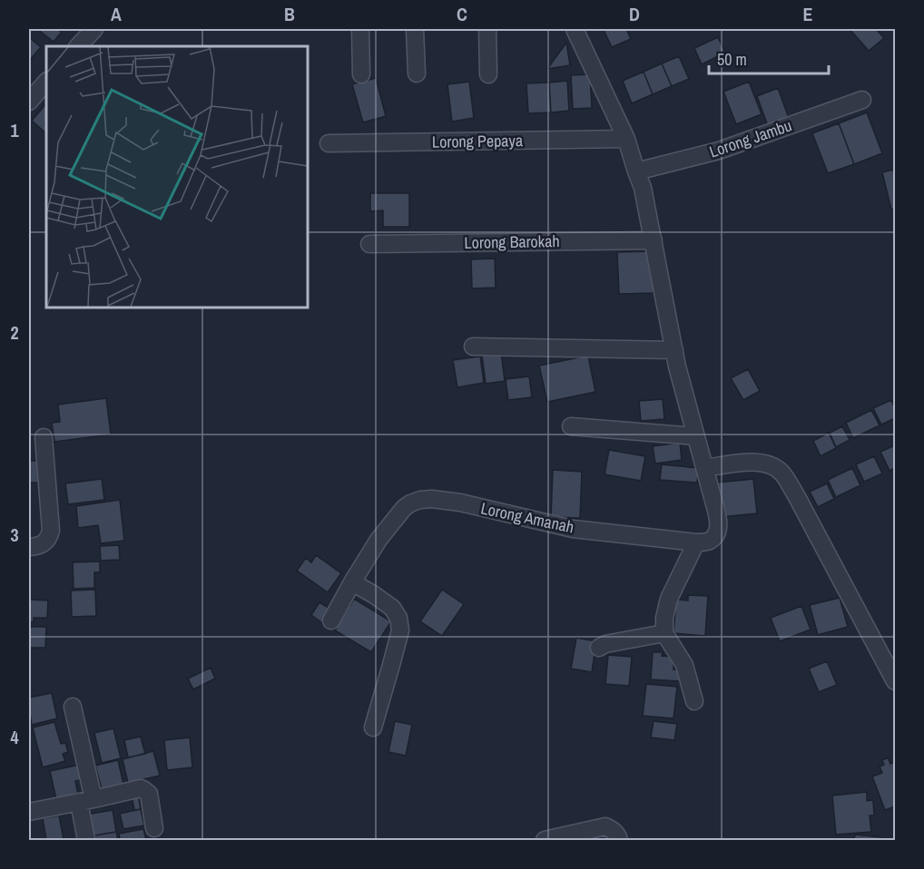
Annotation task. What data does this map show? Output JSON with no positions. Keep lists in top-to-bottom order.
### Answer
{
  "streets": {
    "street": [
      "Lorong Jambu",
      "Lorong Pepaya",
      "Lorong Barokah",
      "Lorong Amanah"
    ]
  },
  "scale_bar": "50 m",
  "grid": {
    "columns": [
      "A",
      "B",
      "C",
      "D",
      "E"
    ],
    "rows": [
      "1",
      "2",
      "3",
      "4"
    ]
  }
}
